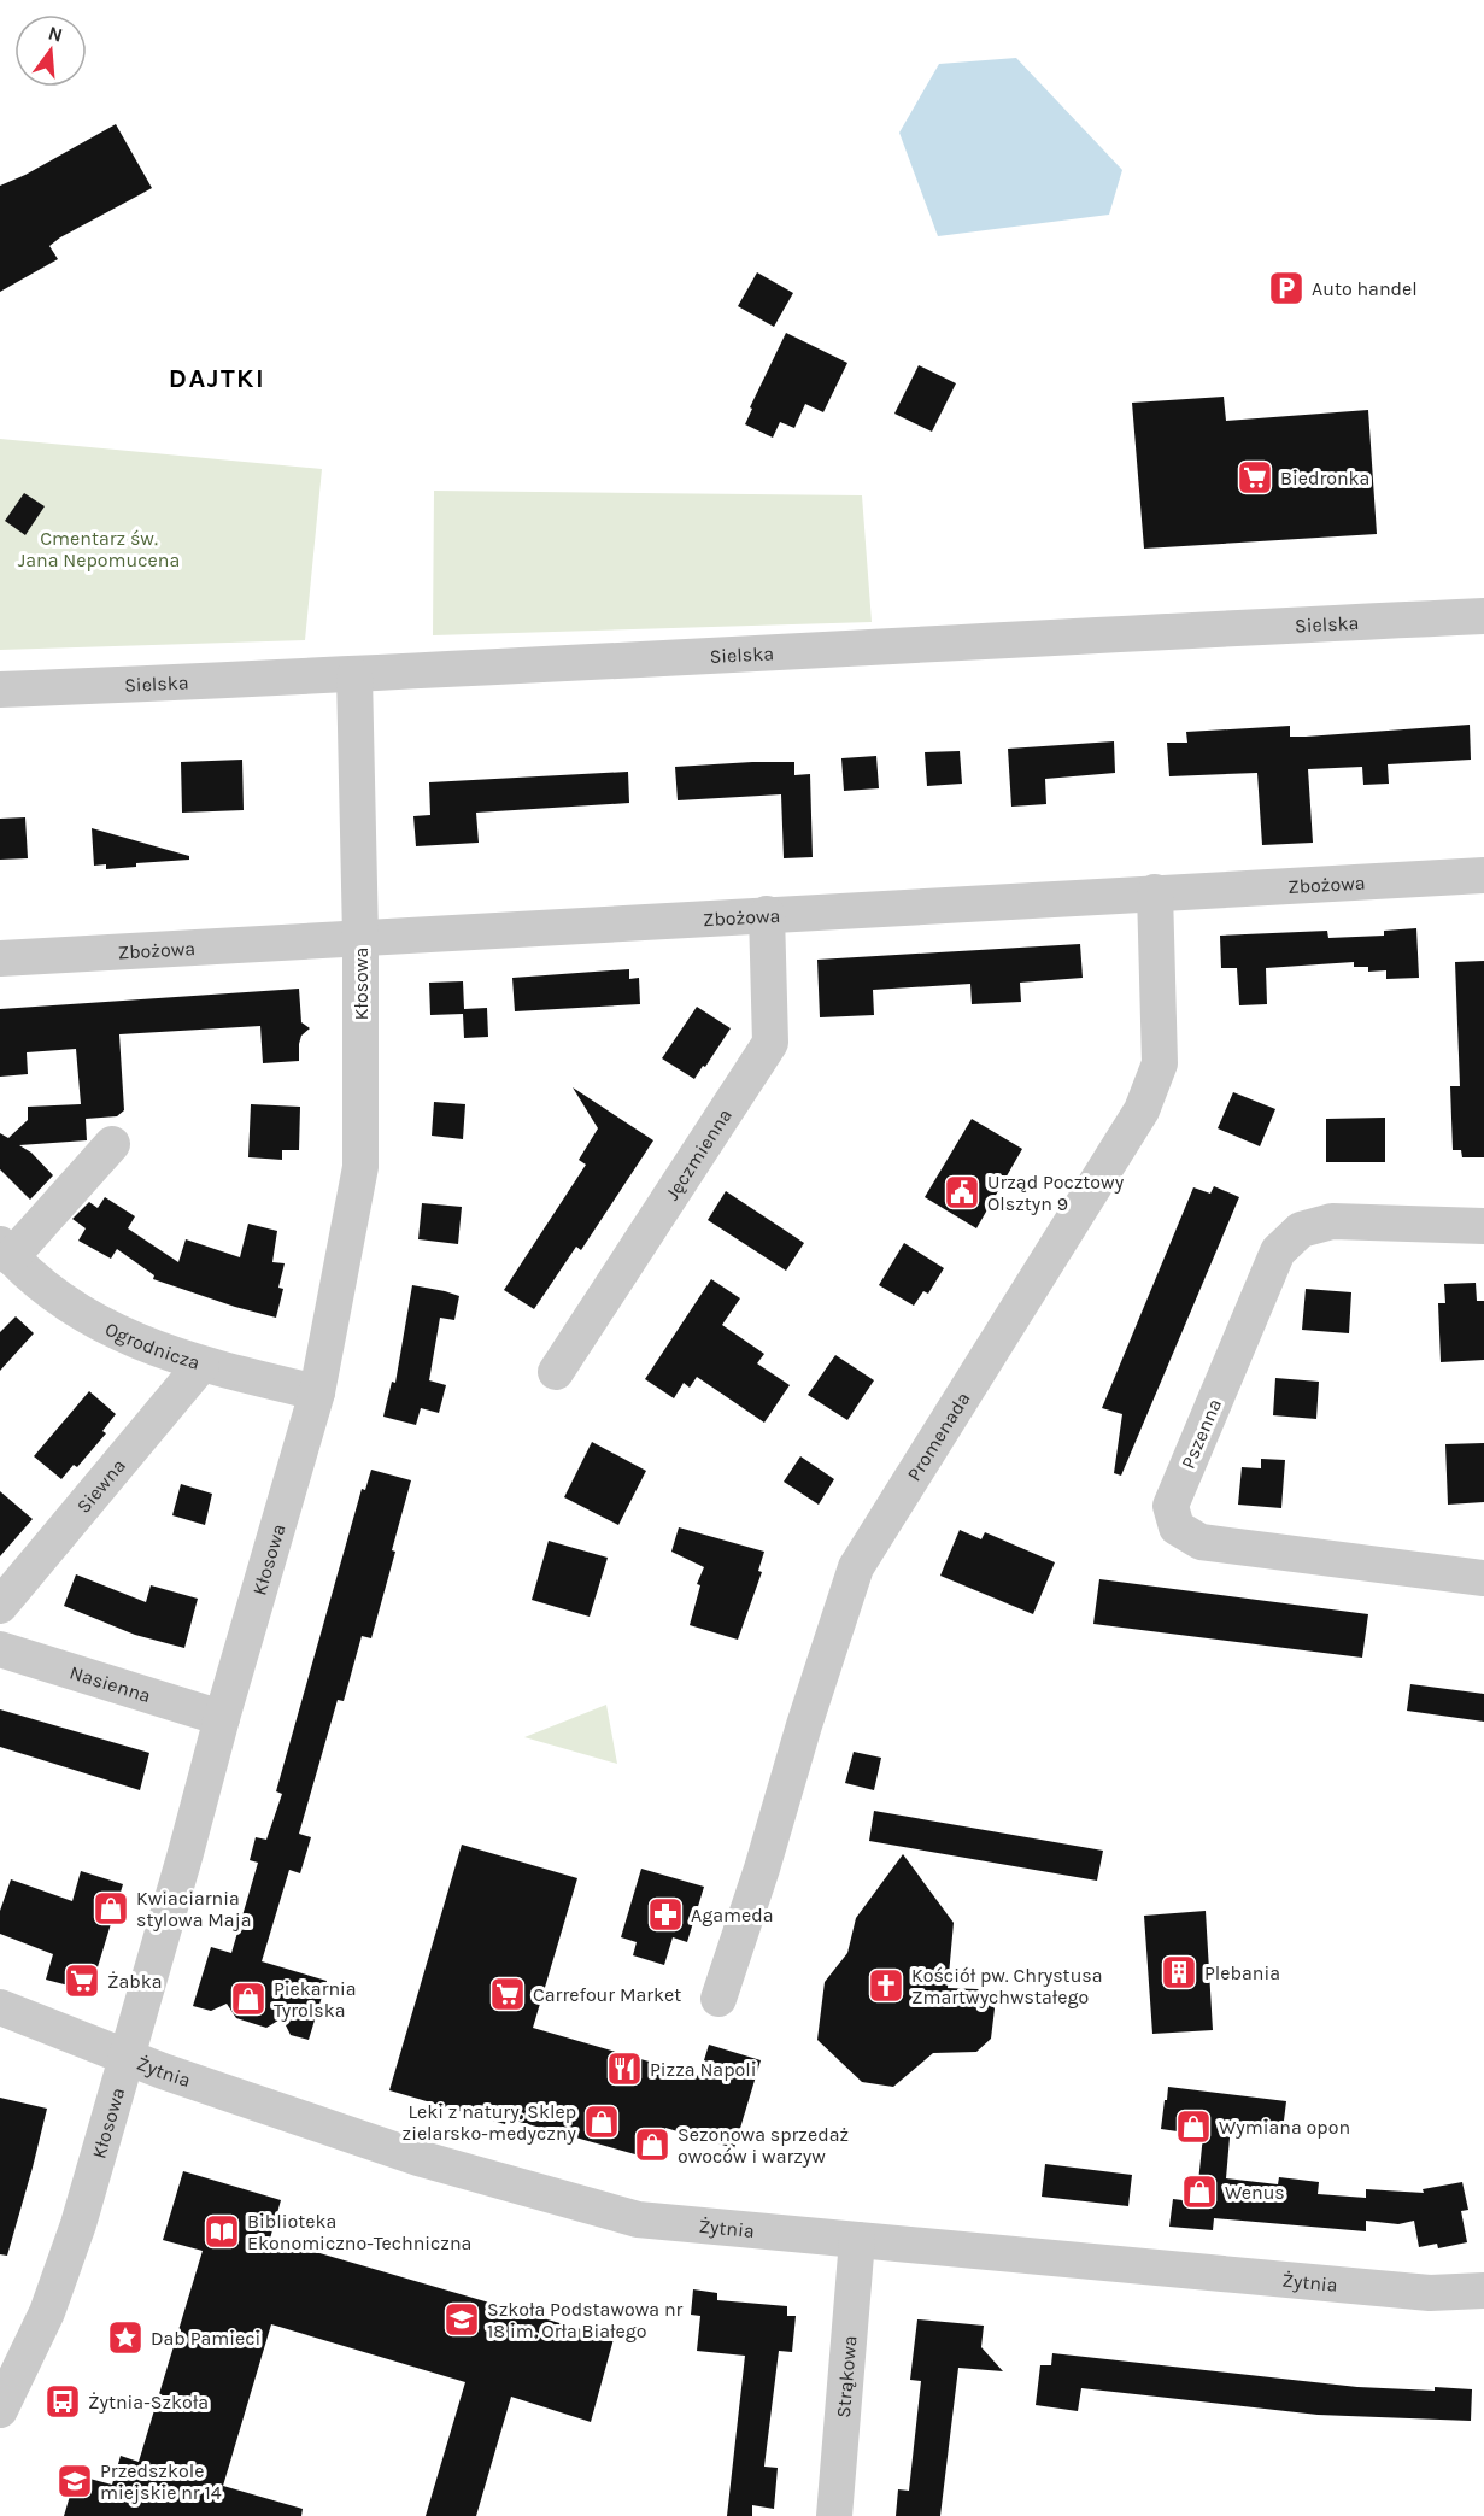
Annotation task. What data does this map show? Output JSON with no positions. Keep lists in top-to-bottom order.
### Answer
{
  "streets": {
    "street": [
      "Sielska",
      "Zbożowa",
      "Kłosowa",
      "Jęczmienna",
      "Ogrodnicza",
      "Pszenna",
      "Promenada",
      "Siewna",
      "Nasienna",
      "Żytnia",
      "Strąkowa"
    ]
  },
  "crossings": [
    ["Sielska", "Kłosowa"],
    ["Zbożowa", "Kłosowa"],
    ["Zbożowa", "Jęczmienna"],
    ["Zbożowa", "Promenada"],
    ["Kłosowa", "Ogrodnicza"],
    ["Kłosowa", "Nasienna"],
    ["Kłosowa", "Żytnia"],
    ["Ogrodnicza", "Siewna"],
    ["Żytnia", "Strąkowa"]
  ],
  "districts": ["DAJTKI"],
  "parks": ["Cmentarz św. Jana Nepomucena"],
  "places": {
    "parking": ["Auto handel"],
    "supermarket": ["Biedronka", "Żabka", "Carrefour Market"],
    "public building": ["Urząd Pocztowy Olsztyn 9"],
    "shop": [
      "Kwiaciarnia stylowa Maja",
      "Piekarnia Tyrolska",
      "Leki z natury. Sklep zielarsko-medyczny",
      "Wymiana opon",
      "Sezonowa sprzedaż owoców i warzyw",
      "Wenus"
    ],
    "pharmacy": ["Agameda"],
    "building": ["Plebania"],
    "church": ["Kościół pw. Chrystusa Zmartwychwstałego"],
    "restaurant": ["Pizza Napoli"],
    "library": ["Biblioteka Ekonomiczno-Techniczna"],
    "school or university": ["Szkoła Podstawowa nr 18 im. Orła Białego", "Przedszkole miejskie nr 14"],
    "place": ["Dab Pamieci"],
    "bus stop": ["Żytnia-Szkoła"]
  },
  "north": "top"
}
